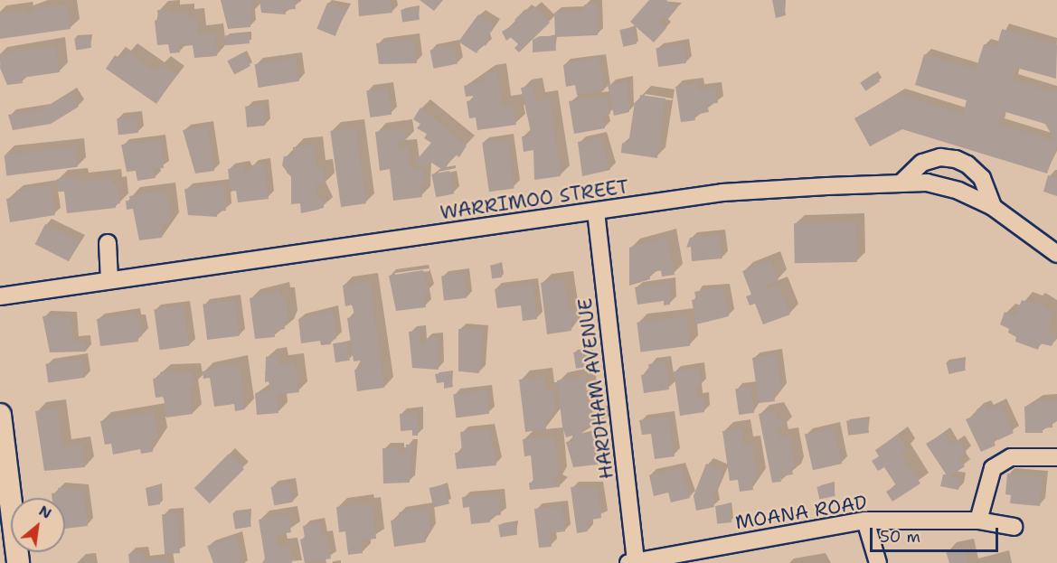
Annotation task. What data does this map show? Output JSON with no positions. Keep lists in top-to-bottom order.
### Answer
{
  "streets": {
    "street": ["WARRIMOO STREET", "HARDHAM AVENUE", "MOANA ROAD"]
  },
  "crossings": [
    ["WARRIMOO STREET", "HARDHAM AVENUE"],
    ["HARDHAM AVENUE", "MOANA ROAD"]
  ],
  "scale_bar": "50 m",
  "north": "top right"
}
